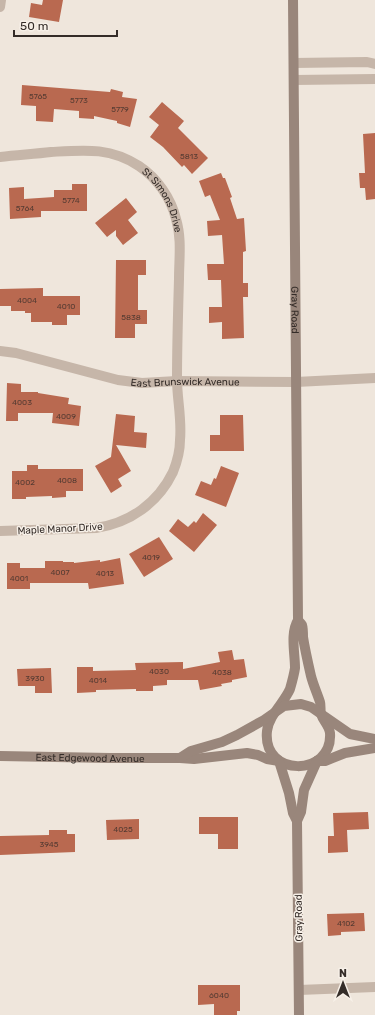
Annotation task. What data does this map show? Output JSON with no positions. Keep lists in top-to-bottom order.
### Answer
{
  "streets": {
    "street": [
      "St Simons Drive",
      "Gray Road",
      "East Brunswick Avenue",
      "Maple Manor Drive",
      "East Edgewood Avenue"
    ]
  },
  "crossings": [
    ["St Simons Drive", "East Brunswick Avenue"],
    ["St Simons Drive", "Maple Manor Drive"],
    ["Gray Road", "East Brunswick Avenue"],
    ["Gray Road", "East Edgewood Avenue"],
    ["East Brunswick Avenue", "Maple Manor Drive"]
  ],
  "house_numbers": [
    "5765",
    "5773",
    "5779",
    "5813",
    "5774",
    "5764",
    "4004",
    "4010",
    "5838",
    "4003",
    "4009",
    "4008",
    "4002",
    "4019",
    "4007",
    "4013",
    "4001",
    "4030",
    "4038",
    "3930",
    "4014",
    "4025",
    "3945",
    "4102",
    "6040"
  ],
  "scale_bar": "50 m",
  "north": "top"
}
